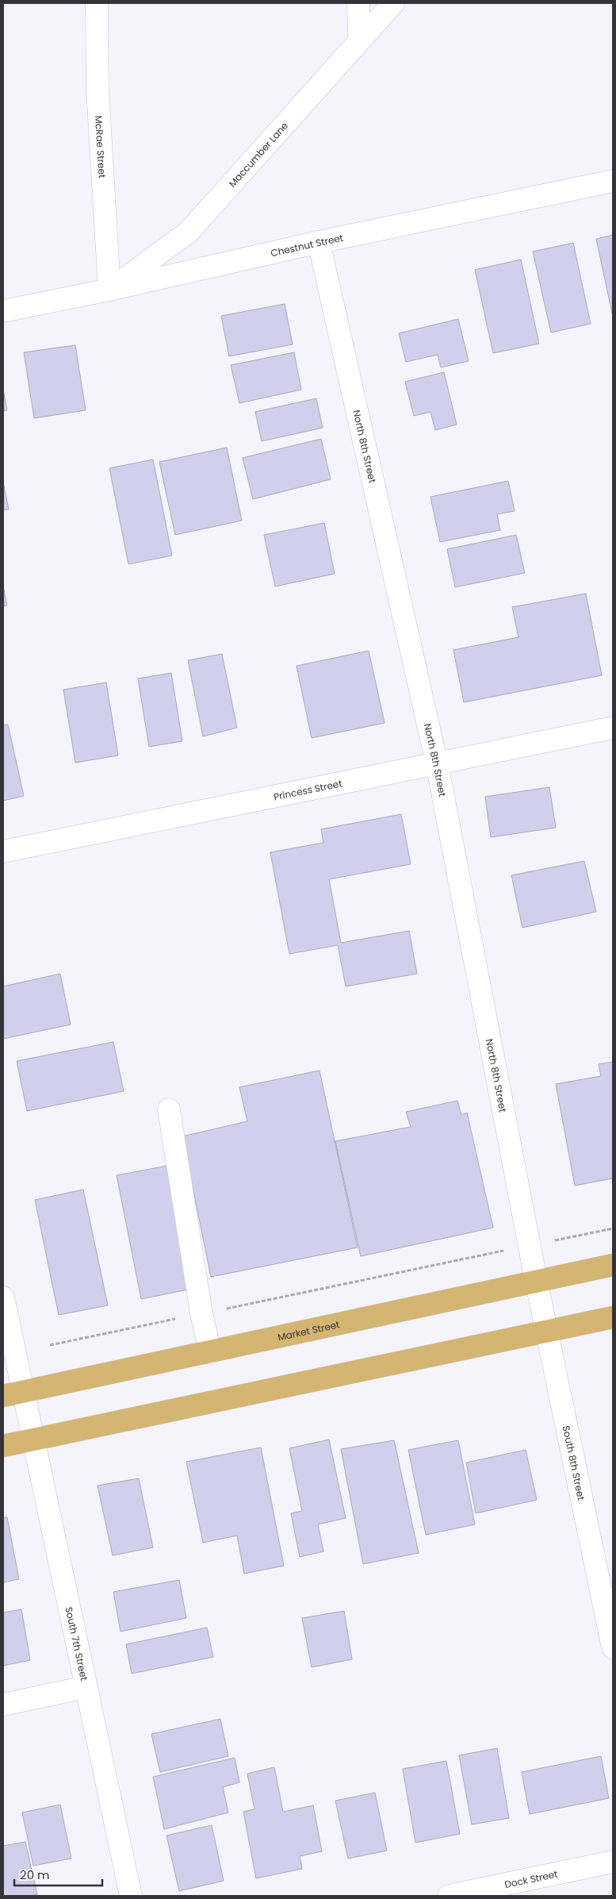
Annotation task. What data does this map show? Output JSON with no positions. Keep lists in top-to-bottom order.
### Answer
{
  "streets": {
    "main road": ["Market Street"],
    "street": [
      "McRae Street",
      "Maccumber Lane",
      "Chestnut Street",
      "North 8th Street",
      "Princess Street",
      "South 8th Street",
      "South 7th Street",
      "Dock Street"
    ]
  },
  "crossings": [
    ["McRae Street", "Maccumber Lane"],
    ["McRae Street", "Chestnut Street"],
    ["Maccumber Lane", "Chestnut Street"],
    ["Chestnut Street", "North 8th Street"],
    ["North 8th Street", "Princess Street"],
    ["North 8th Street", "Market Street"],
    ["North 8th Street", "South 8th Street"],
    ["Market Street", "South 8th Street"],
    ["Market Street", "South 7th Street"]
  ],
  "scale_bar": "20 m"
}
